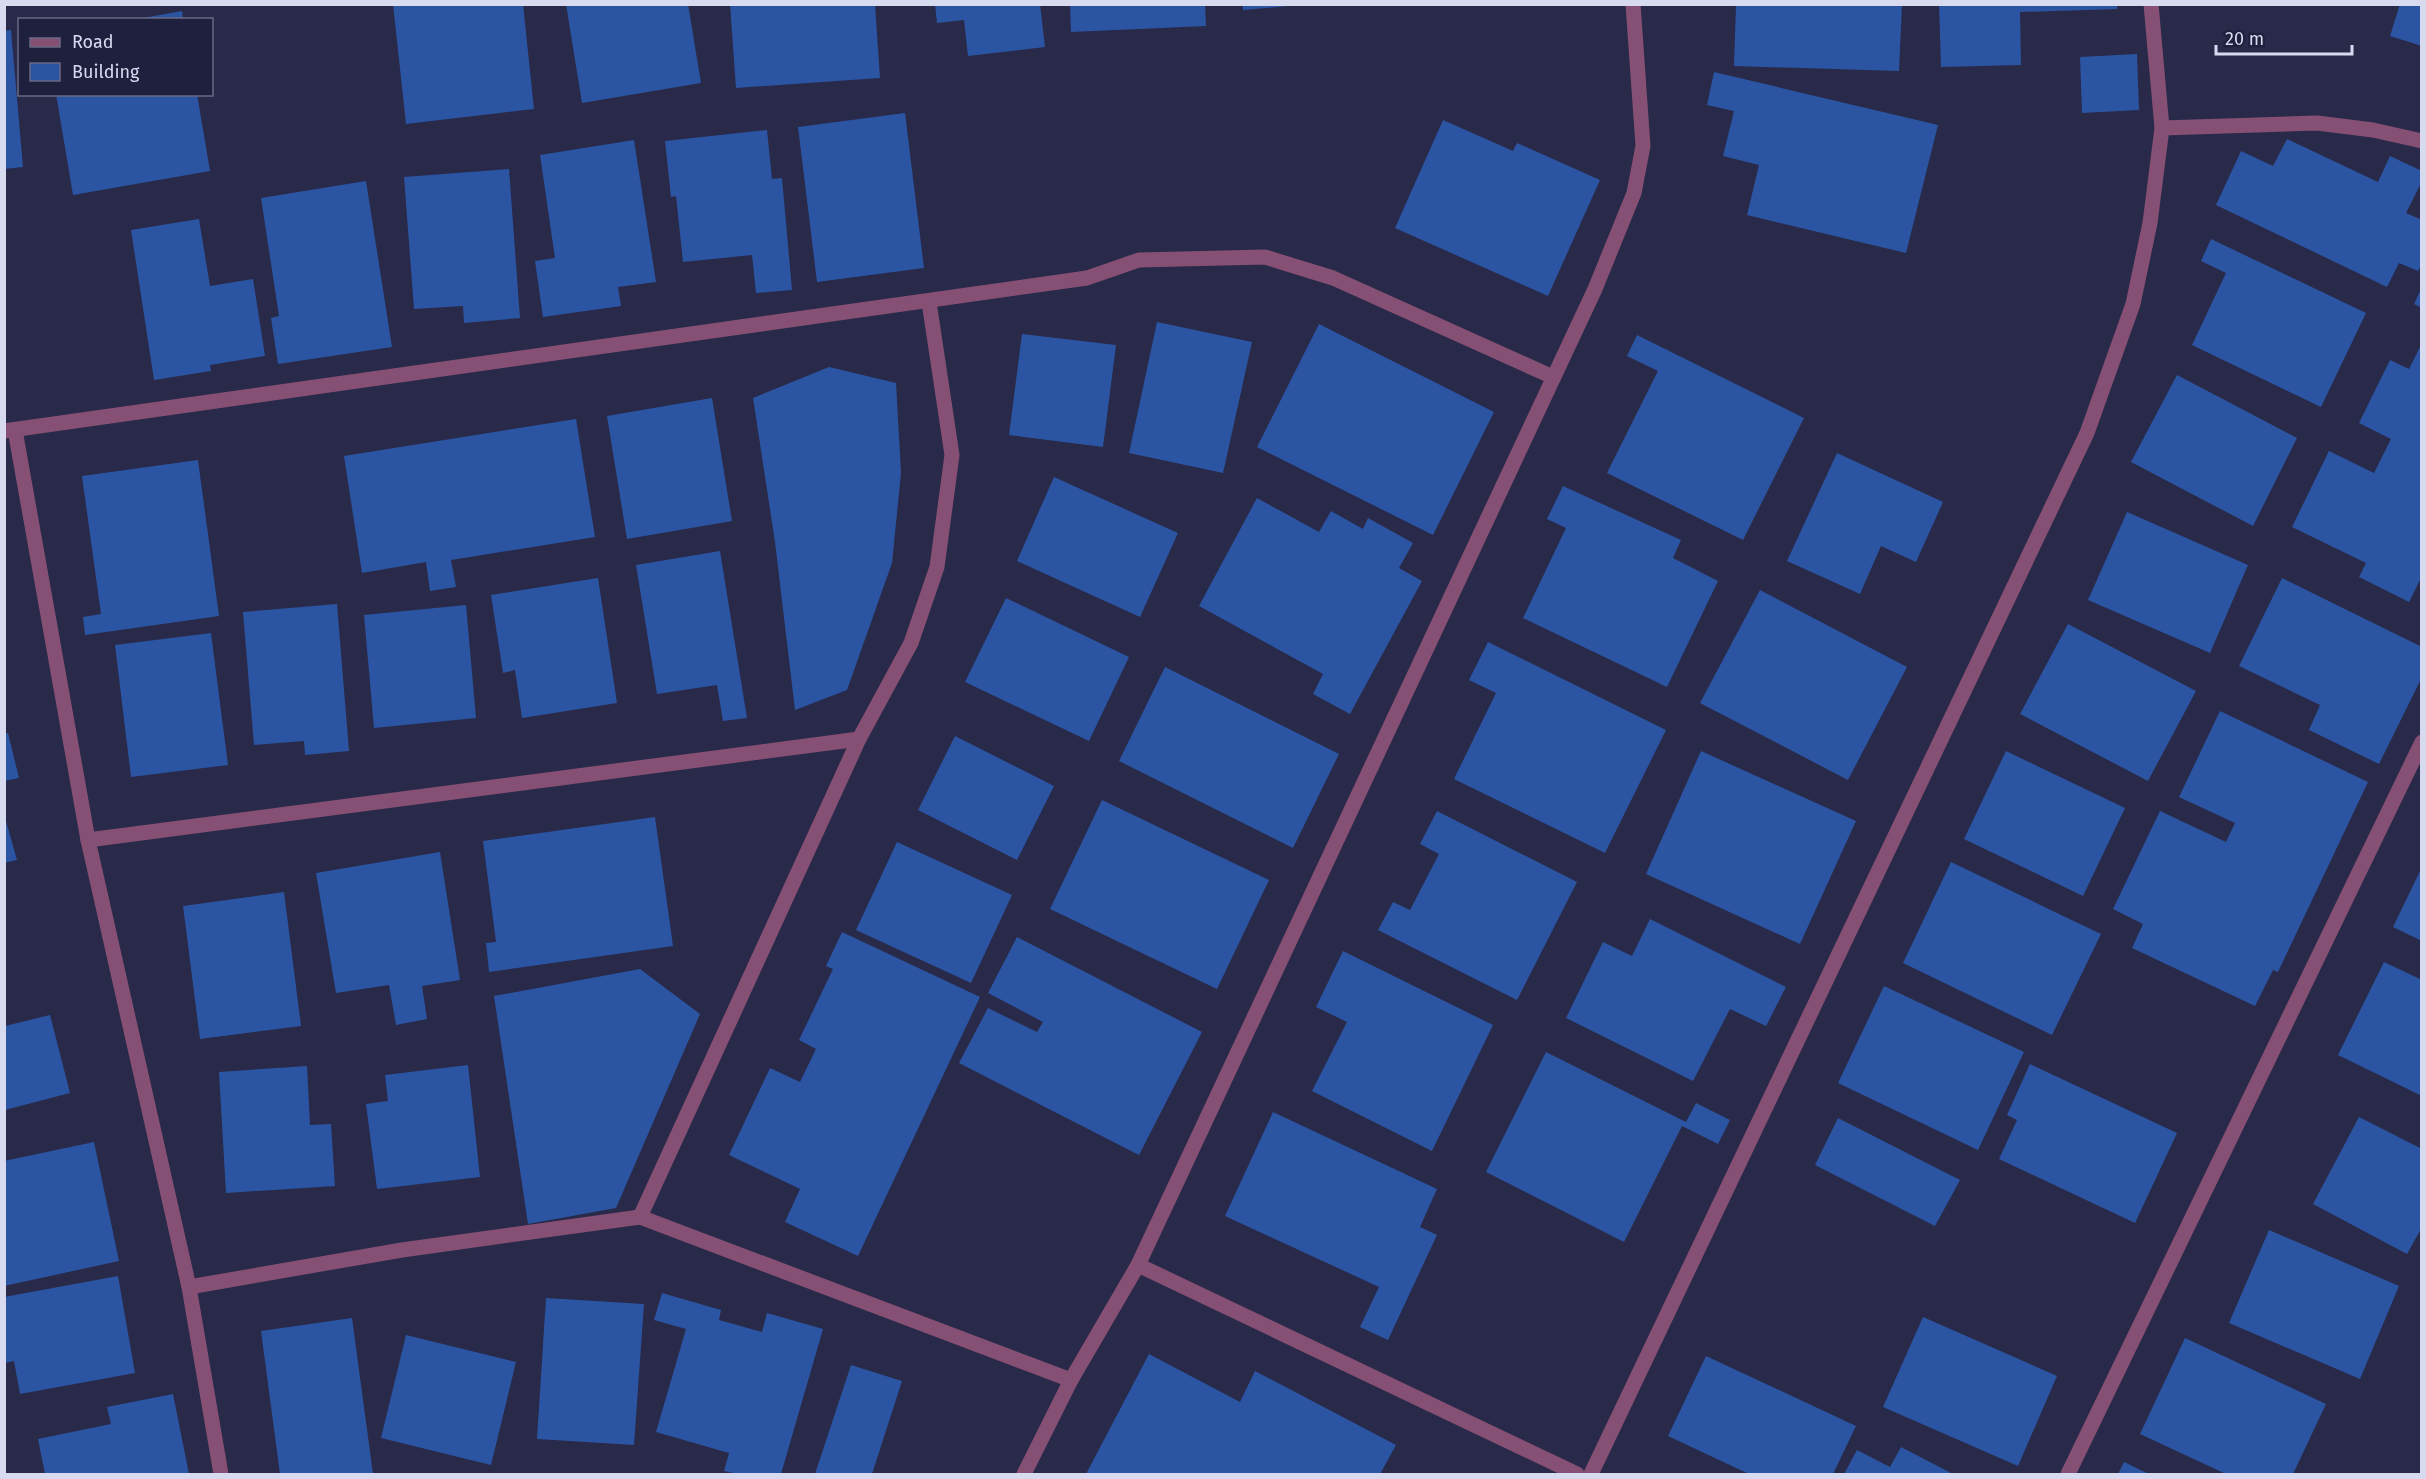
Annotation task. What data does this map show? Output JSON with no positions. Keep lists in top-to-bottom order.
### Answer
{
  "legend": ["Road", "Building"],
  "scale_bar": "20 m"
}
